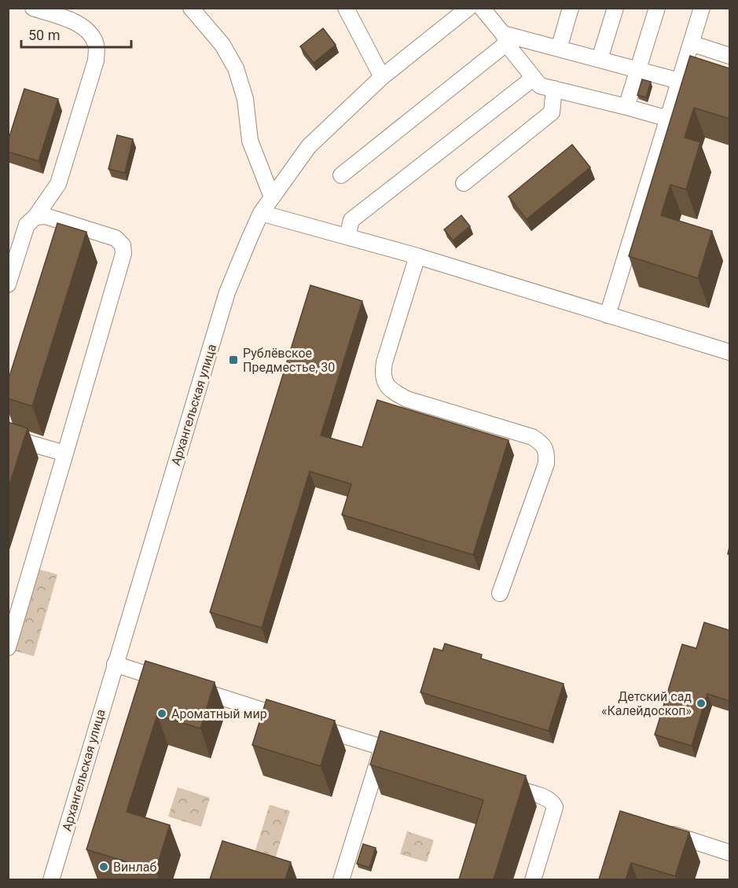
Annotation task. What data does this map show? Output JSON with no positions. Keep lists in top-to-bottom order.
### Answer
{
  "streets": {
    "street": ["Архангельская улица"]
  },
  "places": {
    "transit": ["Рублёвское Предместье, 30"],
    "other": ["Детский сад «Калейдоскоп»", "Ароматный мир", "Винлаб"]
  },
  "scale_bar": "50 m"
}
